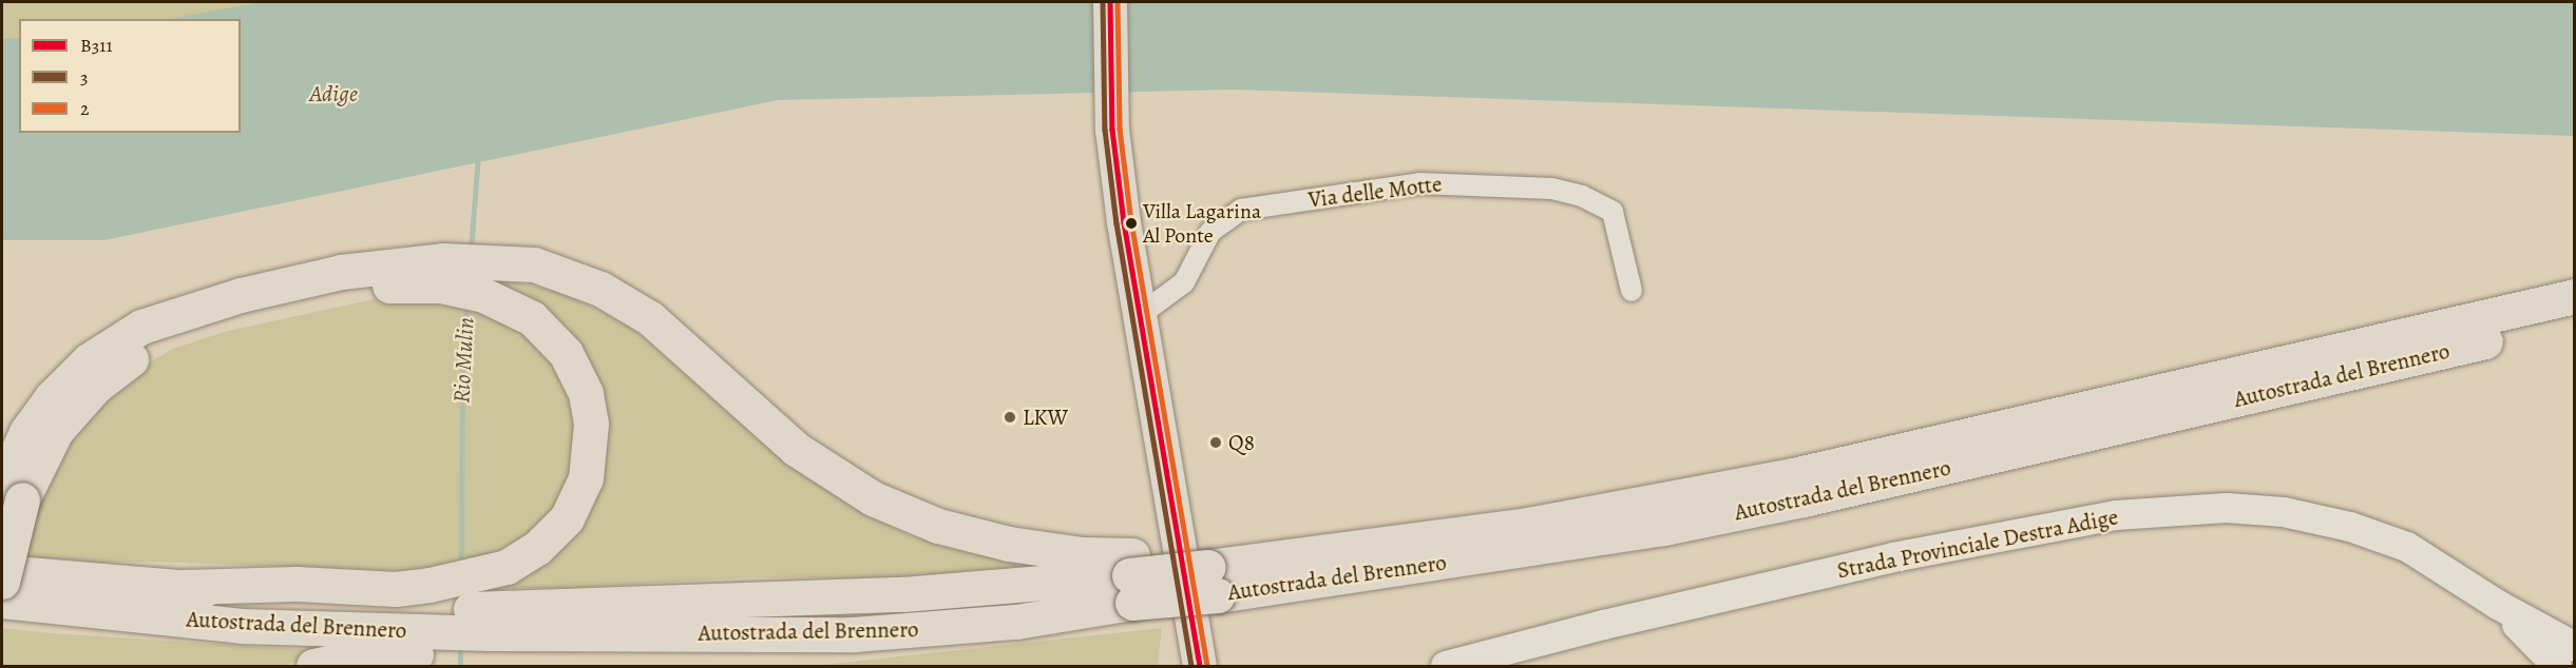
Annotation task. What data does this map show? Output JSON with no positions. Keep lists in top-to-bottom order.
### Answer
{
  "streets": {
    "highway": ["Autostrada del Brennero"],
    "main road": ["Strada Provinciale Destra Adige"],
    "street": ["Via delle Motte"]
  },
  "water": ["Adige", "Rio Mulin"],
  "places": ["Villa Lagarina Al Ponte", "LKW", "Q8"],
  "lines": ["transit line B311", "transit line 3", "transit line 2"],
  "legend": ["B311", "3", "2"]
}
